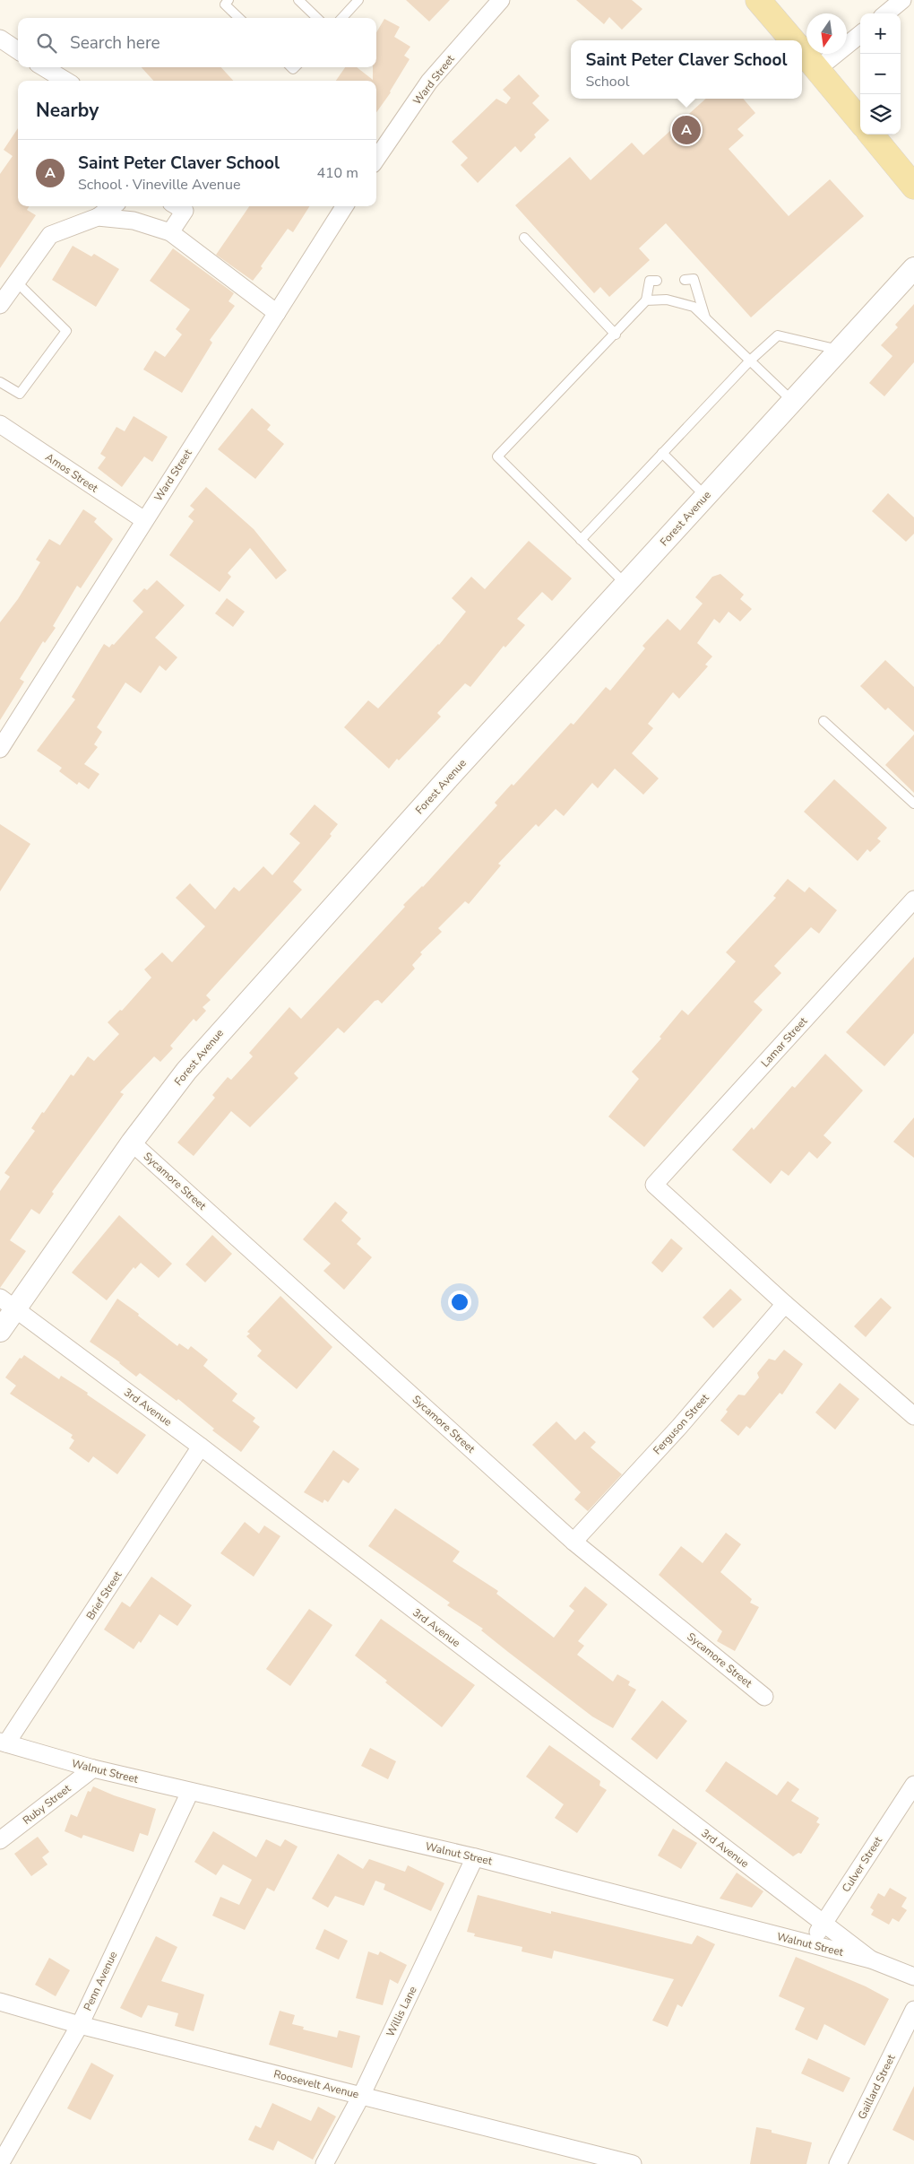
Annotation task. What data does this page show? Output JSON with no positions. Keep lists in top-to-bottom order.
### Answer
{
  "streets": {
    "street": [
      "Ward Street",
      "Amos Street",
      "Forest Avenue",
      "Lamar Street",
      "Sycamore Street",
      "3rd Avenue",
      "Ferguson Street",
      "Brief Street",
      "Walnut Street",
      "Ruby Street",
      "Culver Street",
      "Penn Avenue",
      "Willis Lane",
      "Roosevelt Avenue",
      "Gaillard Street"
    ]
  },
  "crossings": [
    ["Ward Street", "Amos Street"],
    ["Forest Avenue", "Sycamore Street"],
    ["Forest Avenue", "3rd Avenue"],
    ["Lamar Street", "Ferguson Street"],
    ["Sycamore Street", "Ferguson Street"],
    ["3rd Avenue", "Brief Street"],
    ["3rd Avenue", "Walnut Street"],
    ["3rd Avenue", "Culver Street"],
    ["Brief Street", "Walnut Street"],
    ["Walnut Street", "Ruby Street"],
    ["Walnut Street", "Culver Street"],
    ["Walnut Street", "Penn Avenue"],
    ["Walnut Street", "Willis Lane"],
    ["Penn Avenue", "Roosevelt Avenue"],
    ["Willis Lane", "Roosevelt Avenue"]
  ],
  "north": "bottom",
  "page": {
    "map_buttons": ["+", "−"],
    "search": "Search here",
    "popup": ["Saint Peter Claver School", "School"],
    "heading": "Nearby",
    "pins": "A",
    "list": [
      {
        "mark": "A",
        "name": "Saint Peter Claver School",
        "note": "School · Vineville Avenue",
        "value": "410 m"
      }
    ]
  }
}
